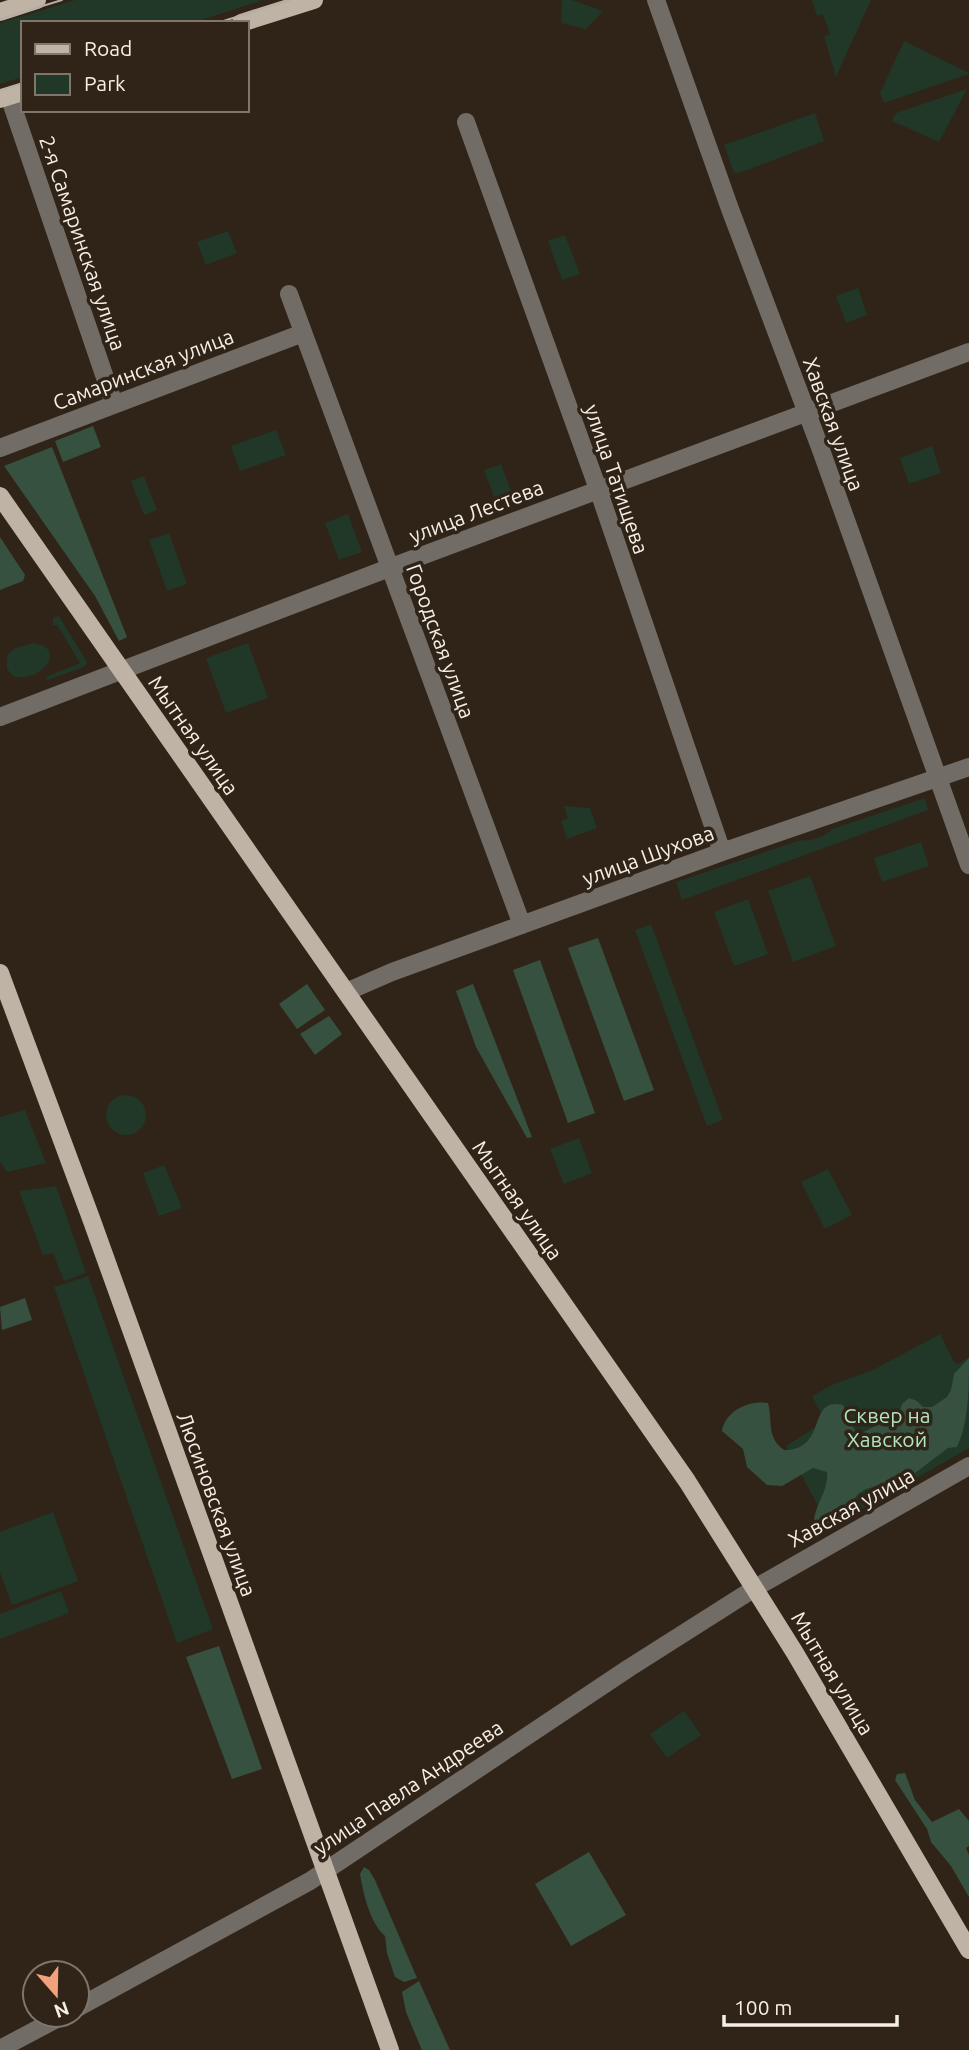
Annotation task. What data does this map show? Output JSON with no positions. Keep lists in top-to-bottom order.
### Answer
{
  "streets": {
    "main road": ["Мытная улица", "Люсиновская улица"],
    "street": [
      "2-я Самаринская улица",
      "Самаринская улица",
      "Хавская улица",
      "улица Татищева",
      "улица Лестева",
      "Городская улица",
      "улица Шухова",
      "улица Павла Андреева"
    ]
  },
  "crossings": [
    ["2-я Самаринская улица", "Самаринская улица"],
    ["Самаринская улица", "Городская улица"],
    ["Хавская улица", "улица Лестева"],
    ["Хавская улица", "Мытная улица"],
    ["Хавская улица", "улица Шухова"],
    ["Хавская улица", "улица Павла Андреева"],
    ["улица Татищева", "улица Лестева"],
    ["улица Татищева", "улица Шухова"],
    ["улица Лестева", "Городская улица"],
    ["улица Лестева", "Мытная улица"],
    ["Городская улица", "улица Шухова"],
    ["Мытная улица", "улица Шухова"],
    ["Мытная улица", "улица Павла Андреева"],
    ["Люсиновская улица", "улица Павла Андреева"]
  ],
  "parks": ["Сквер на Хавской"],
  "legend": ["Road", "Park"],
  "scale_bar": "100 m",
  "north": "bottom"
}
